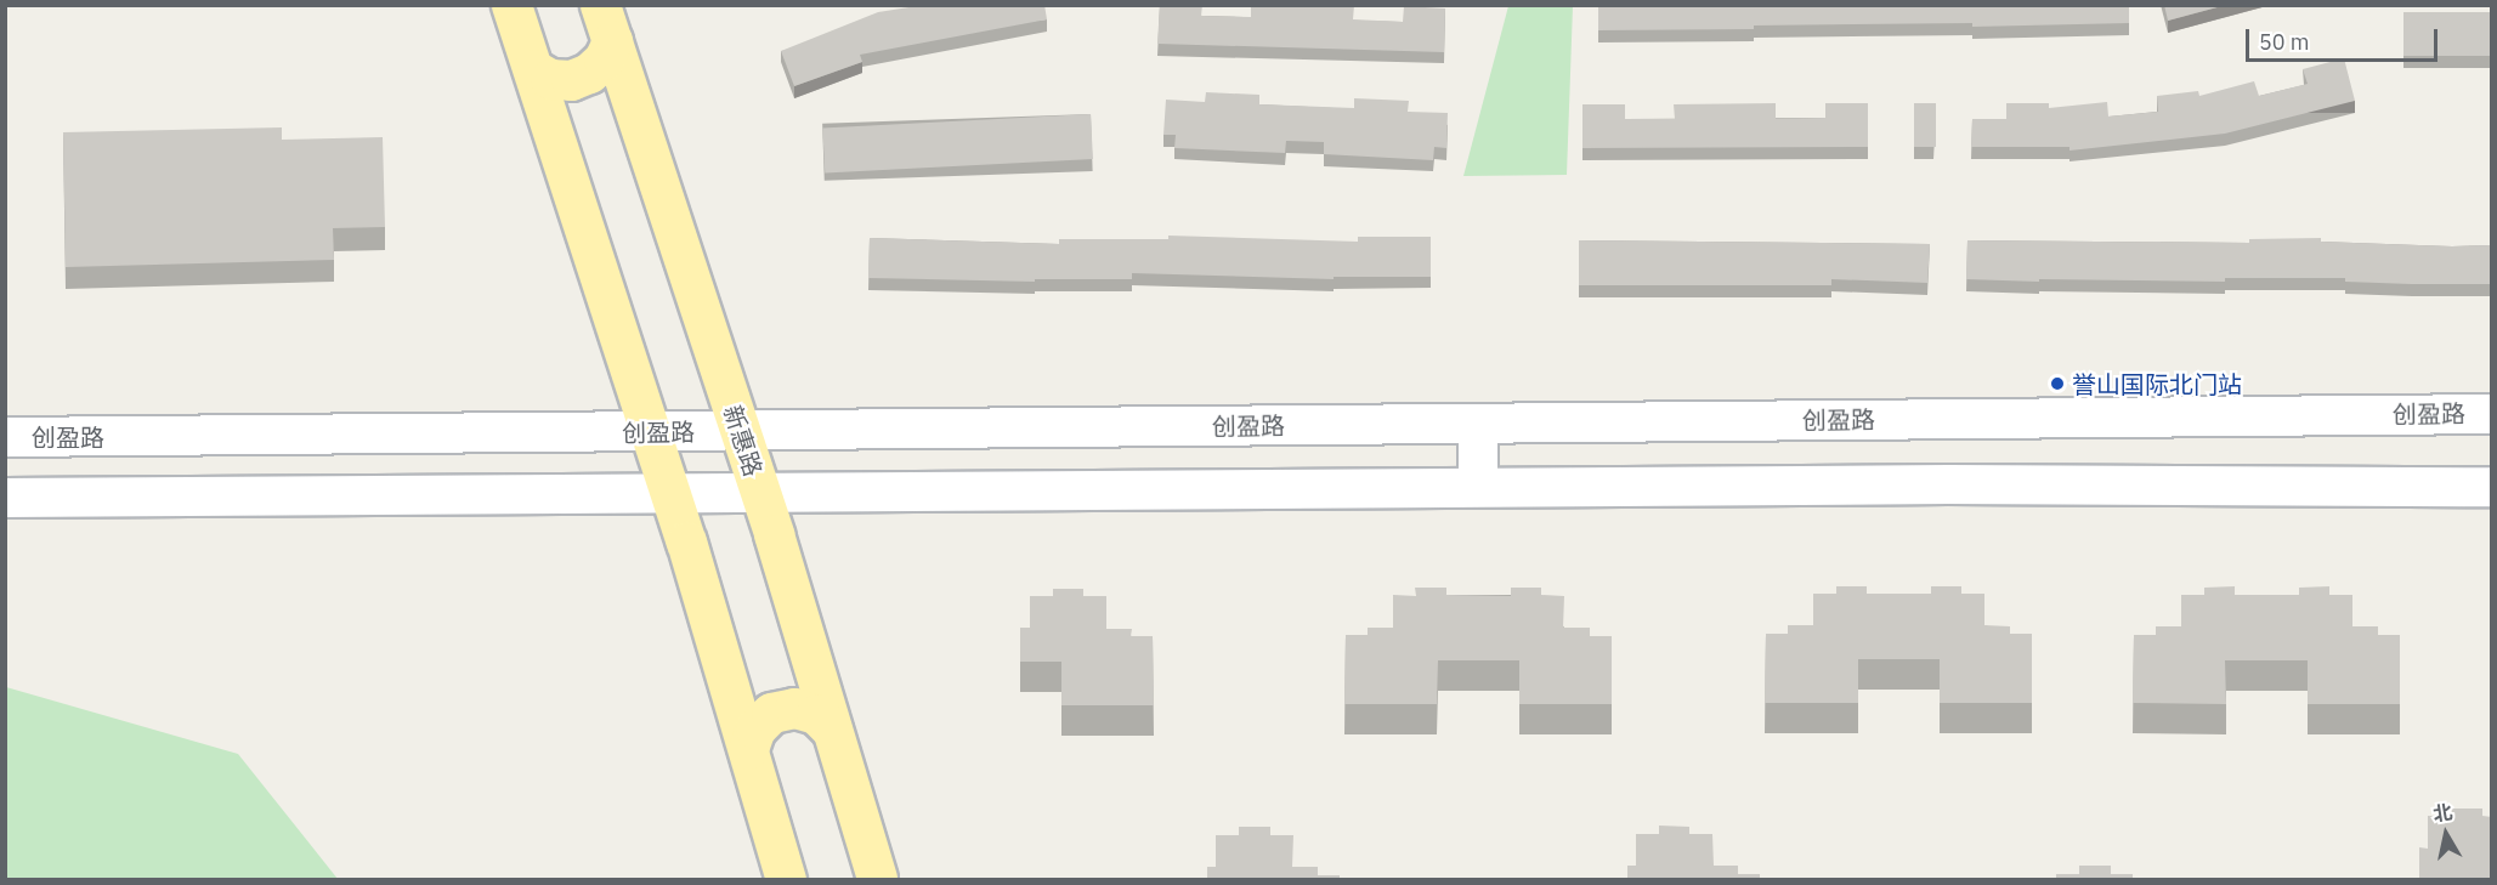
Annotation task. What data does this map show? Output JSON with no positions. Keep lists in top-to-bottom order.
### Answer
{
  "streets": {
    "main road": ["新惠路"],
    "street": ["创盈路"]
  },
  "crossings": [
    ["创盈路", "新惠路"]
  ],
  "places": ["誉山国际北门站"],
  "scale_bar": "50 m",
  "north": "top"
}
